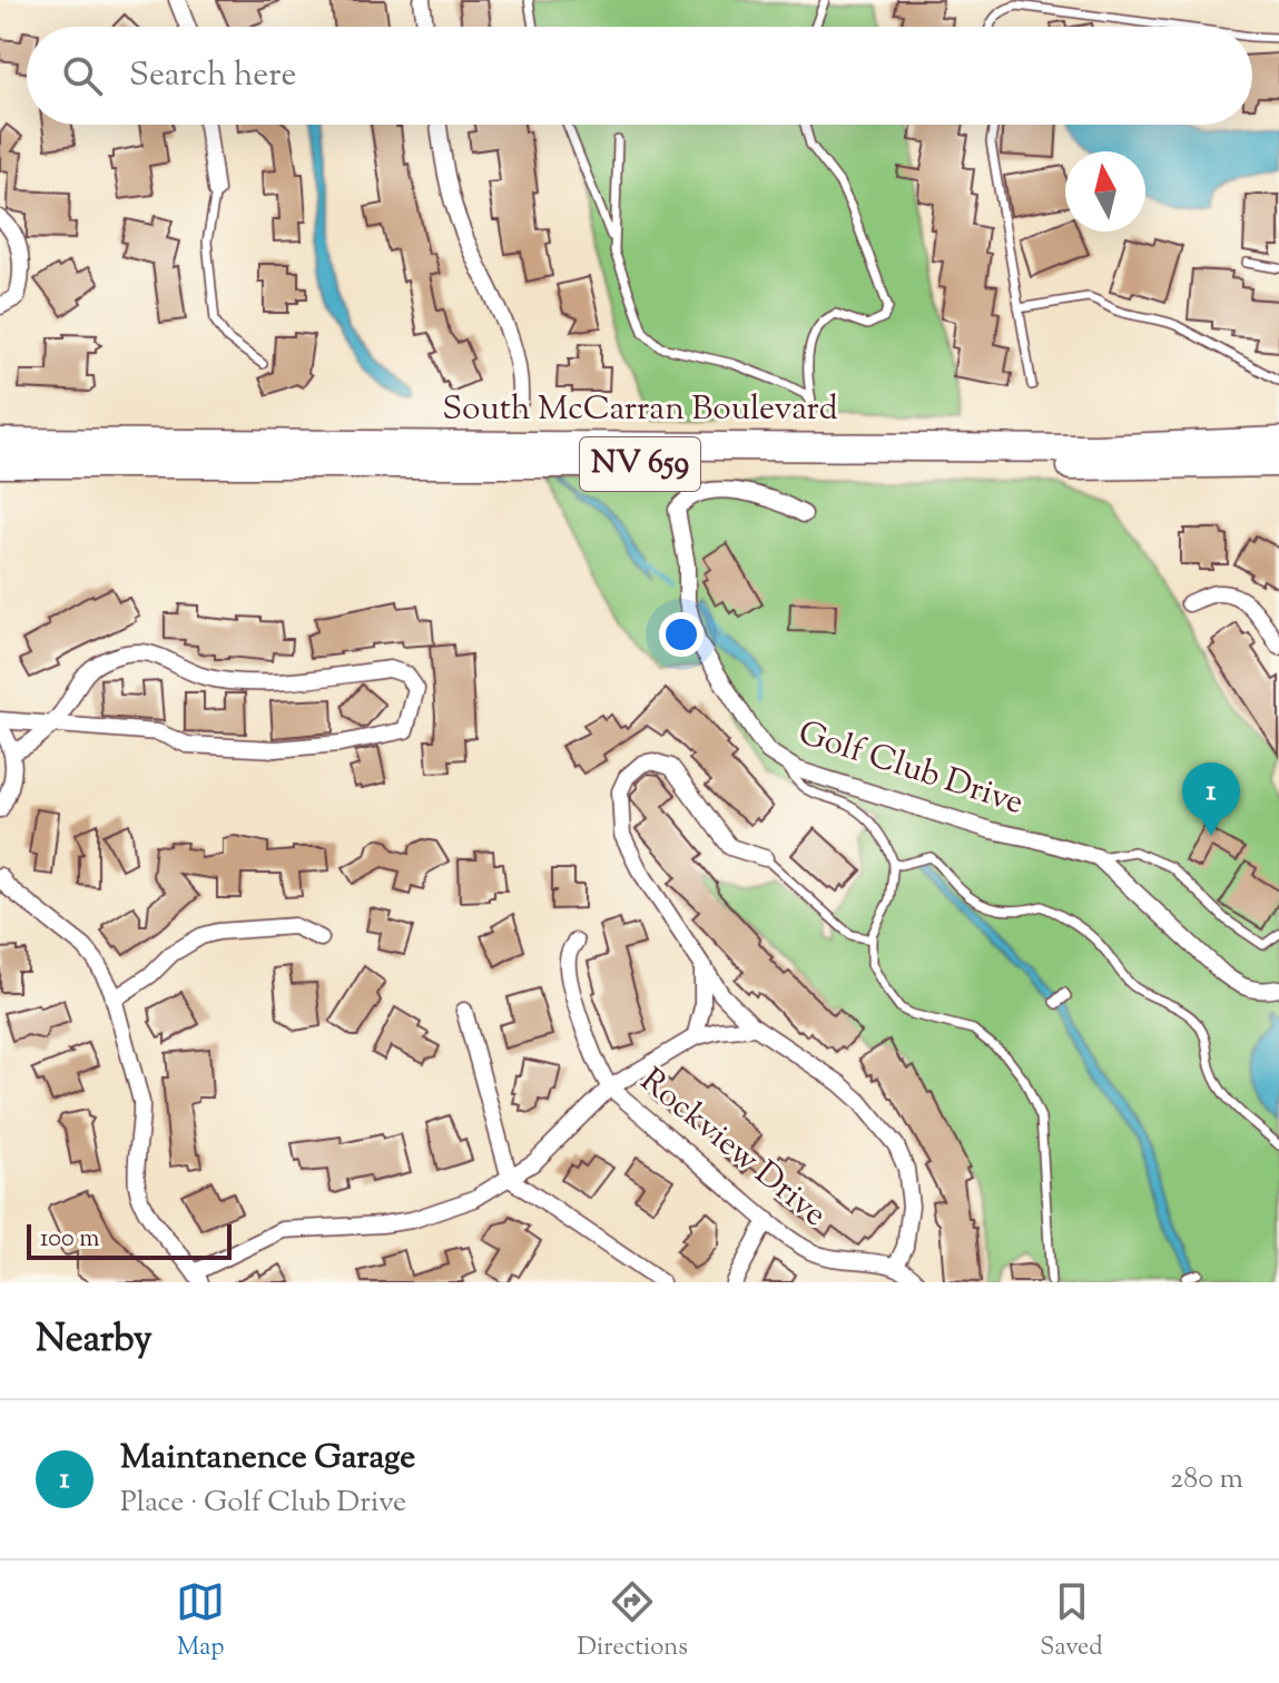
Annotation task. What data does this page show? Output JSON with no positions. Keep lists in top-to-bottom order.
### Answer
{
  "streets": {
    "main road": ["South McCarran Boulevard", "NV 659"],
    "street": ["Golf Club Drive", "Rockview Drive"]
  },
  "scale_bar": "100 m",
  "north": "top",
  "page": {
    "search": "Search here",
    "pins": "1",
    "scale": "100 m",
    "heading": "Nearby",
    "list": [
      {
        "mark": "1",
        "name": "Maintanence Garage",
        "note": "Place · Golf Club Drive",
        "value": "280 m"
      }
    ],
    "nav": ["Map", "Directions", "Saved"]
  }
}
